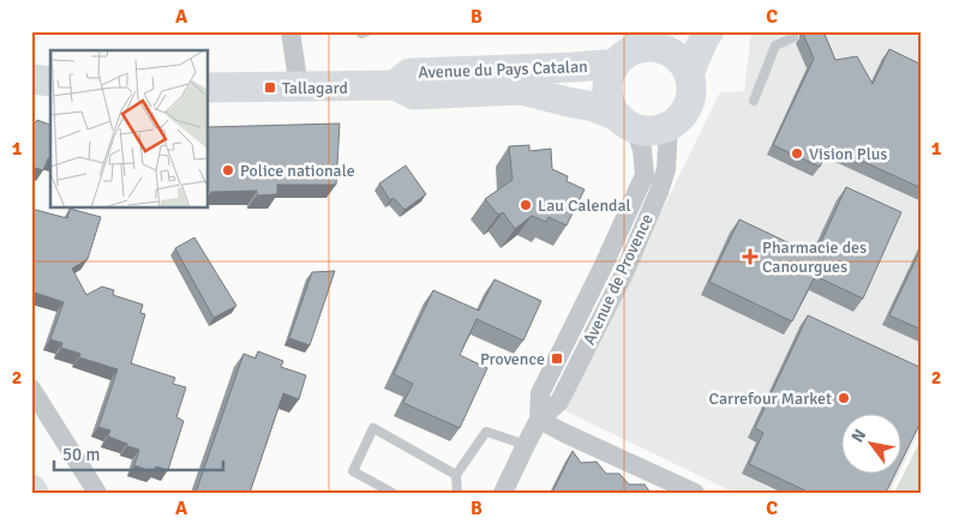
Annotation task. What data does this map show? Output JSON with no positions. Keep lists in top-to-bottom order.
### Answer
{
  "streets": {
    "main road": ["Avenue du Pays Catalan"],
    "street": ["Avenue de Provence"]
  },
  "crossings": [
    ["Avenue du Pays Catalan", "Avenue de Provence"]
  ],
  "places": {
    "transit": ["Tallagard", "Provence"],
    "other": [
      "Vision Plus",
      "Police nationale",
      "Lau Calendal",
      "Carrefour Market"
    ],
    "health": ["Pharmacie des Canourgues"]
  },
  "scale_bar": "50 m",
  "north": "top left",
  "grid": {
    "columns": ["A", "B", "C"],
    "rows": ["1", "2"]
  }
}
